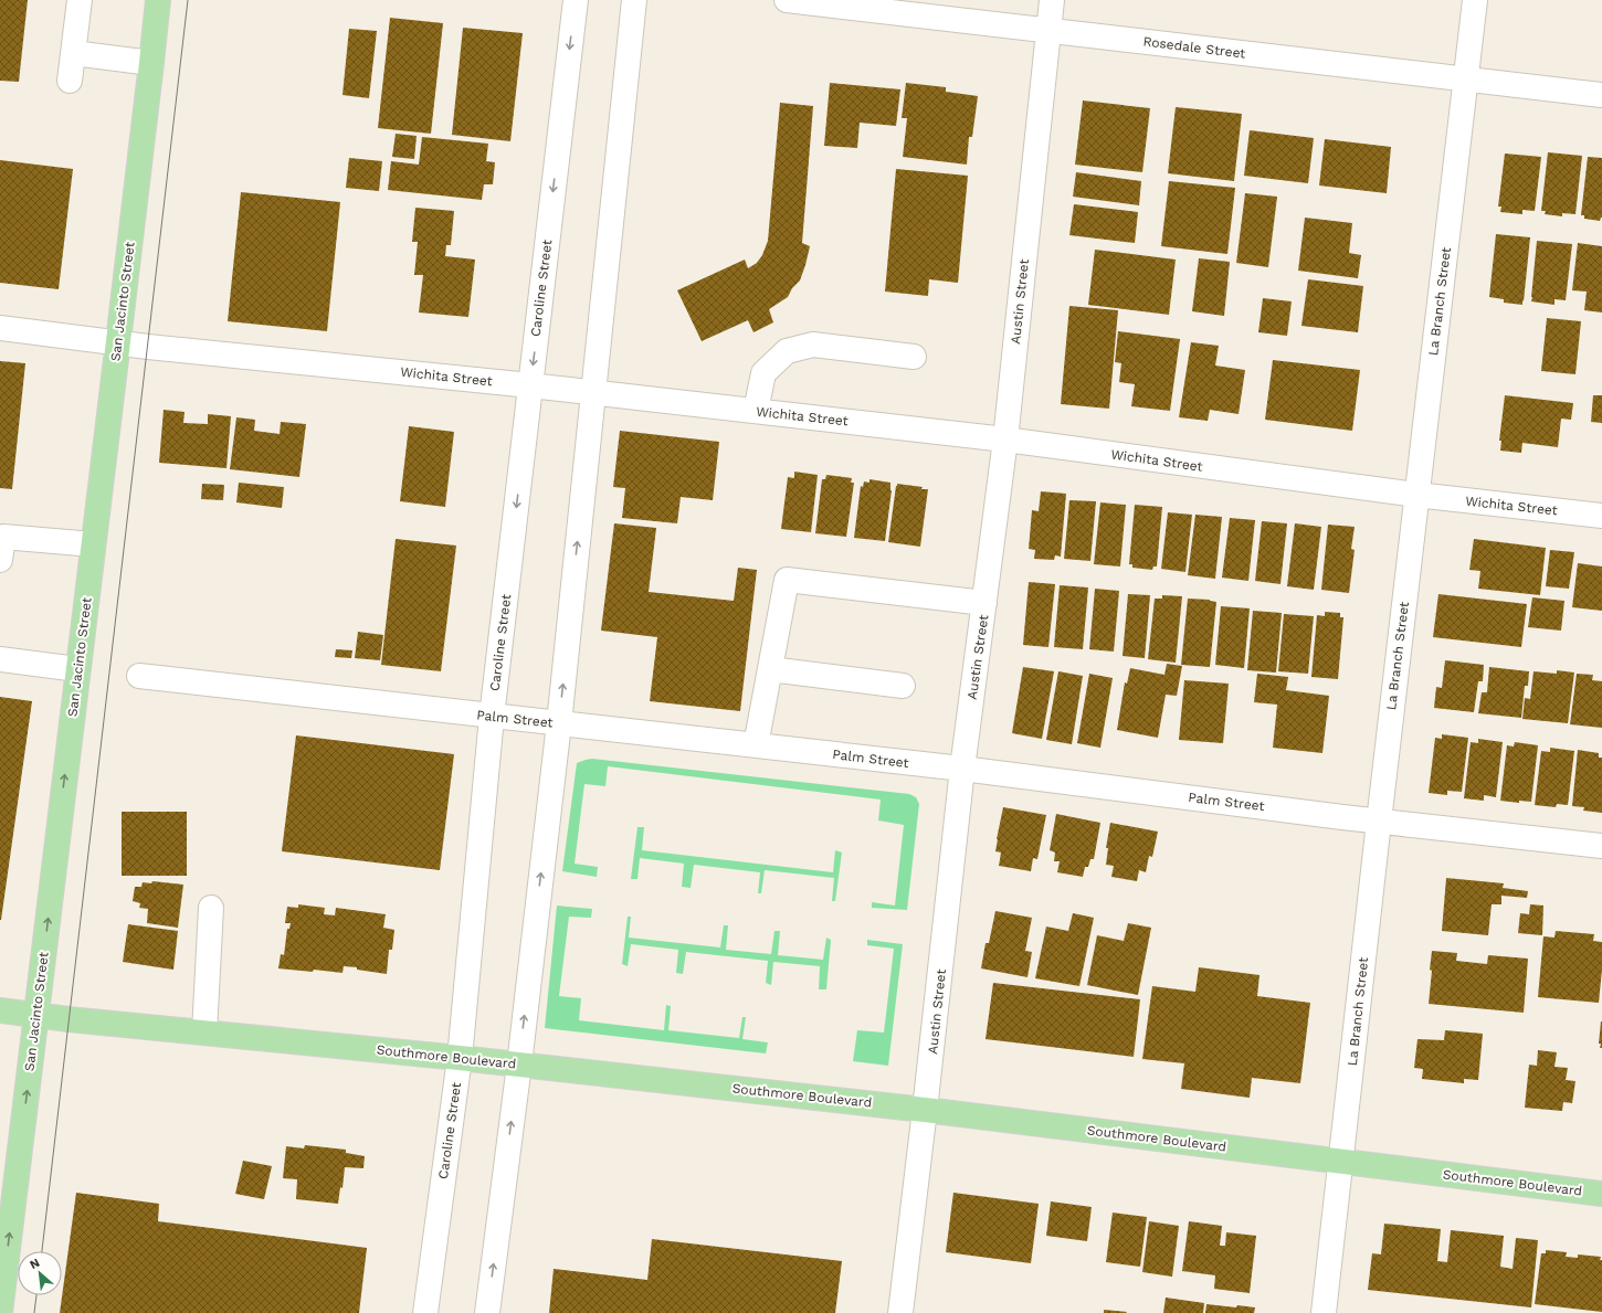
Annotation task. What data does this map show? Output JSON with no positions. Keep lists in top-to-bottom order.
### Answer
{
  "streets": {
    "main road": ["San Jacinto Street", "Southmore Boulevard"],
    "street": [
      "Rosedale Street",
      "Caroline Street",
      "Austin Street",
      "La Branch Street",
      "Wichita Street",
      "Palm Street"
    ]
  },
  "crossings": [
    ["Rosedale Street", "Austin Street"],
    ["Rosedale Street", "La Branch Street"],
    ["Caroline Street", "Wichita Street"],
    ["Caroline Street", "Palm Street"],
    ["Caroline Street", "Southmore Boulevard"],
    ["San Jacinto Street", "Wichita Street"],
    ["San Jacinto Street", "Southmore Boulevard"],
    ["Austin Street", "Wichita Street"],
    ["Austin Street", "Palm Street"],
    ["Austin Street", "Southmore Boulevard"],
    ["La Branch Street", "Wichita Street"],
    ["La Branch Street", "Palm Street"],
    ["La Branch Street", "Southmore Boulevard"]
  ],
  "one_way": ["San Jacinto Street"],
  "north": "top left"
}
